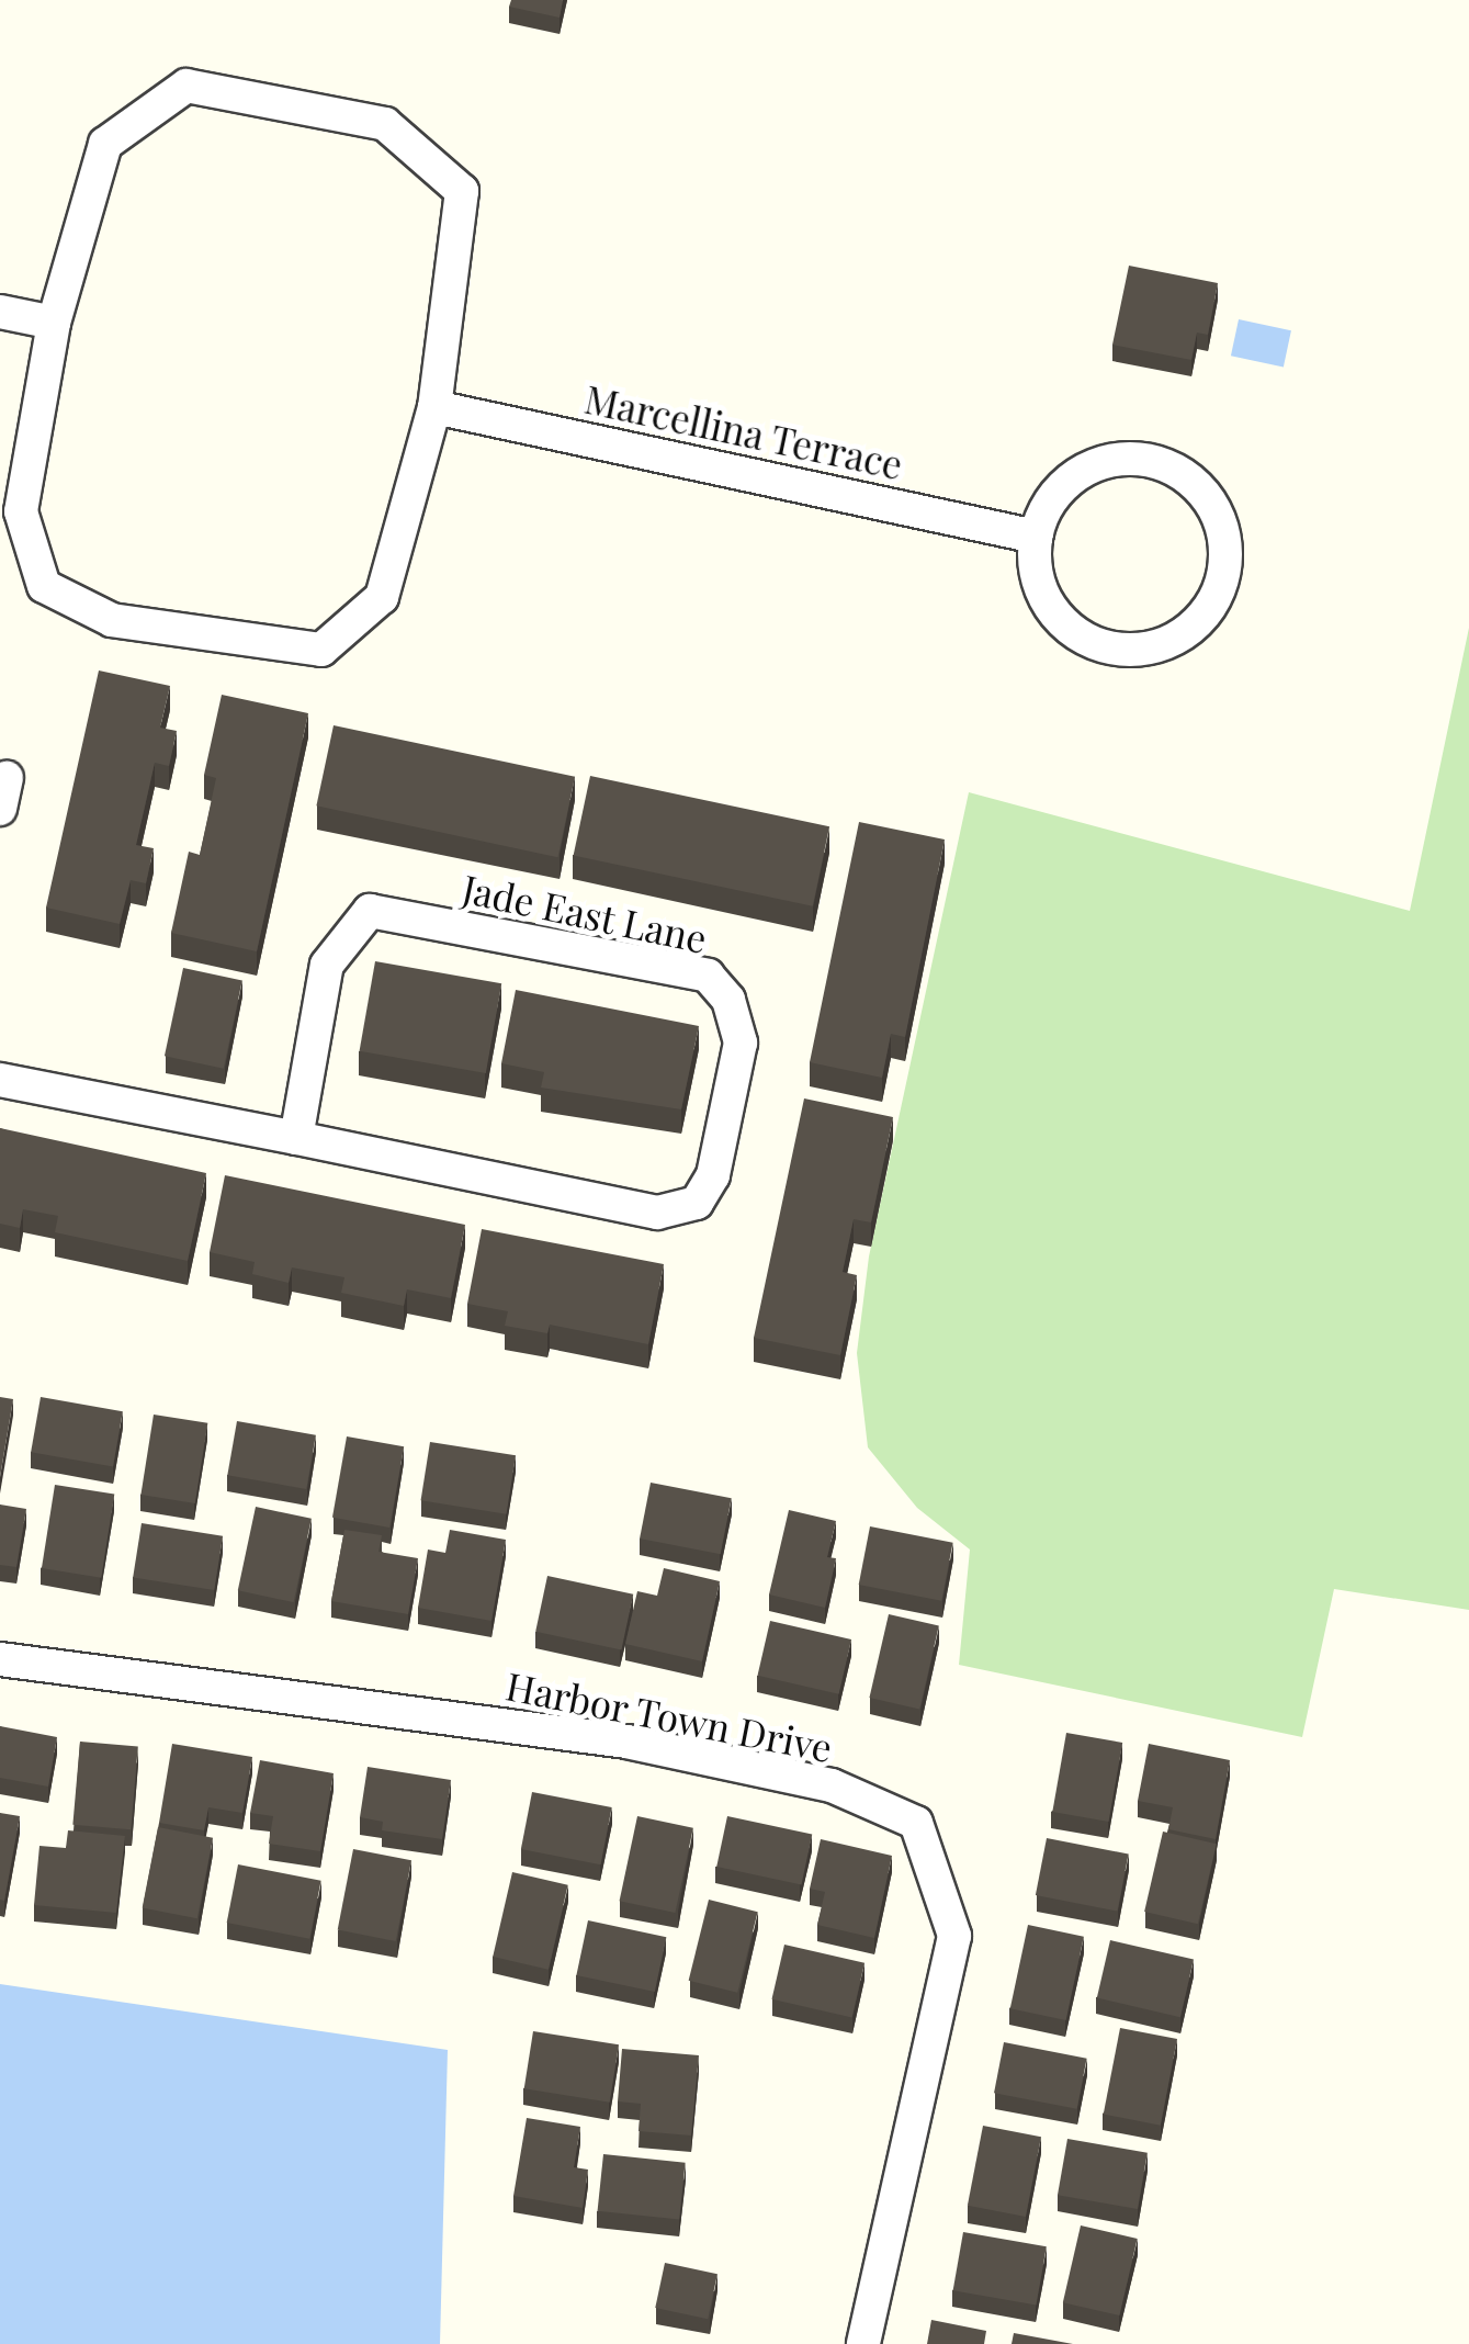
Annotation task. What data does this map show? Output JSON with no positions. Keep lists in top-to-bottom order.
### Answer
{
  "streets": {
    "street": ["Marcellina Terrace", "Jade East Lane", "Harbor Town Drive"]
  }
}
